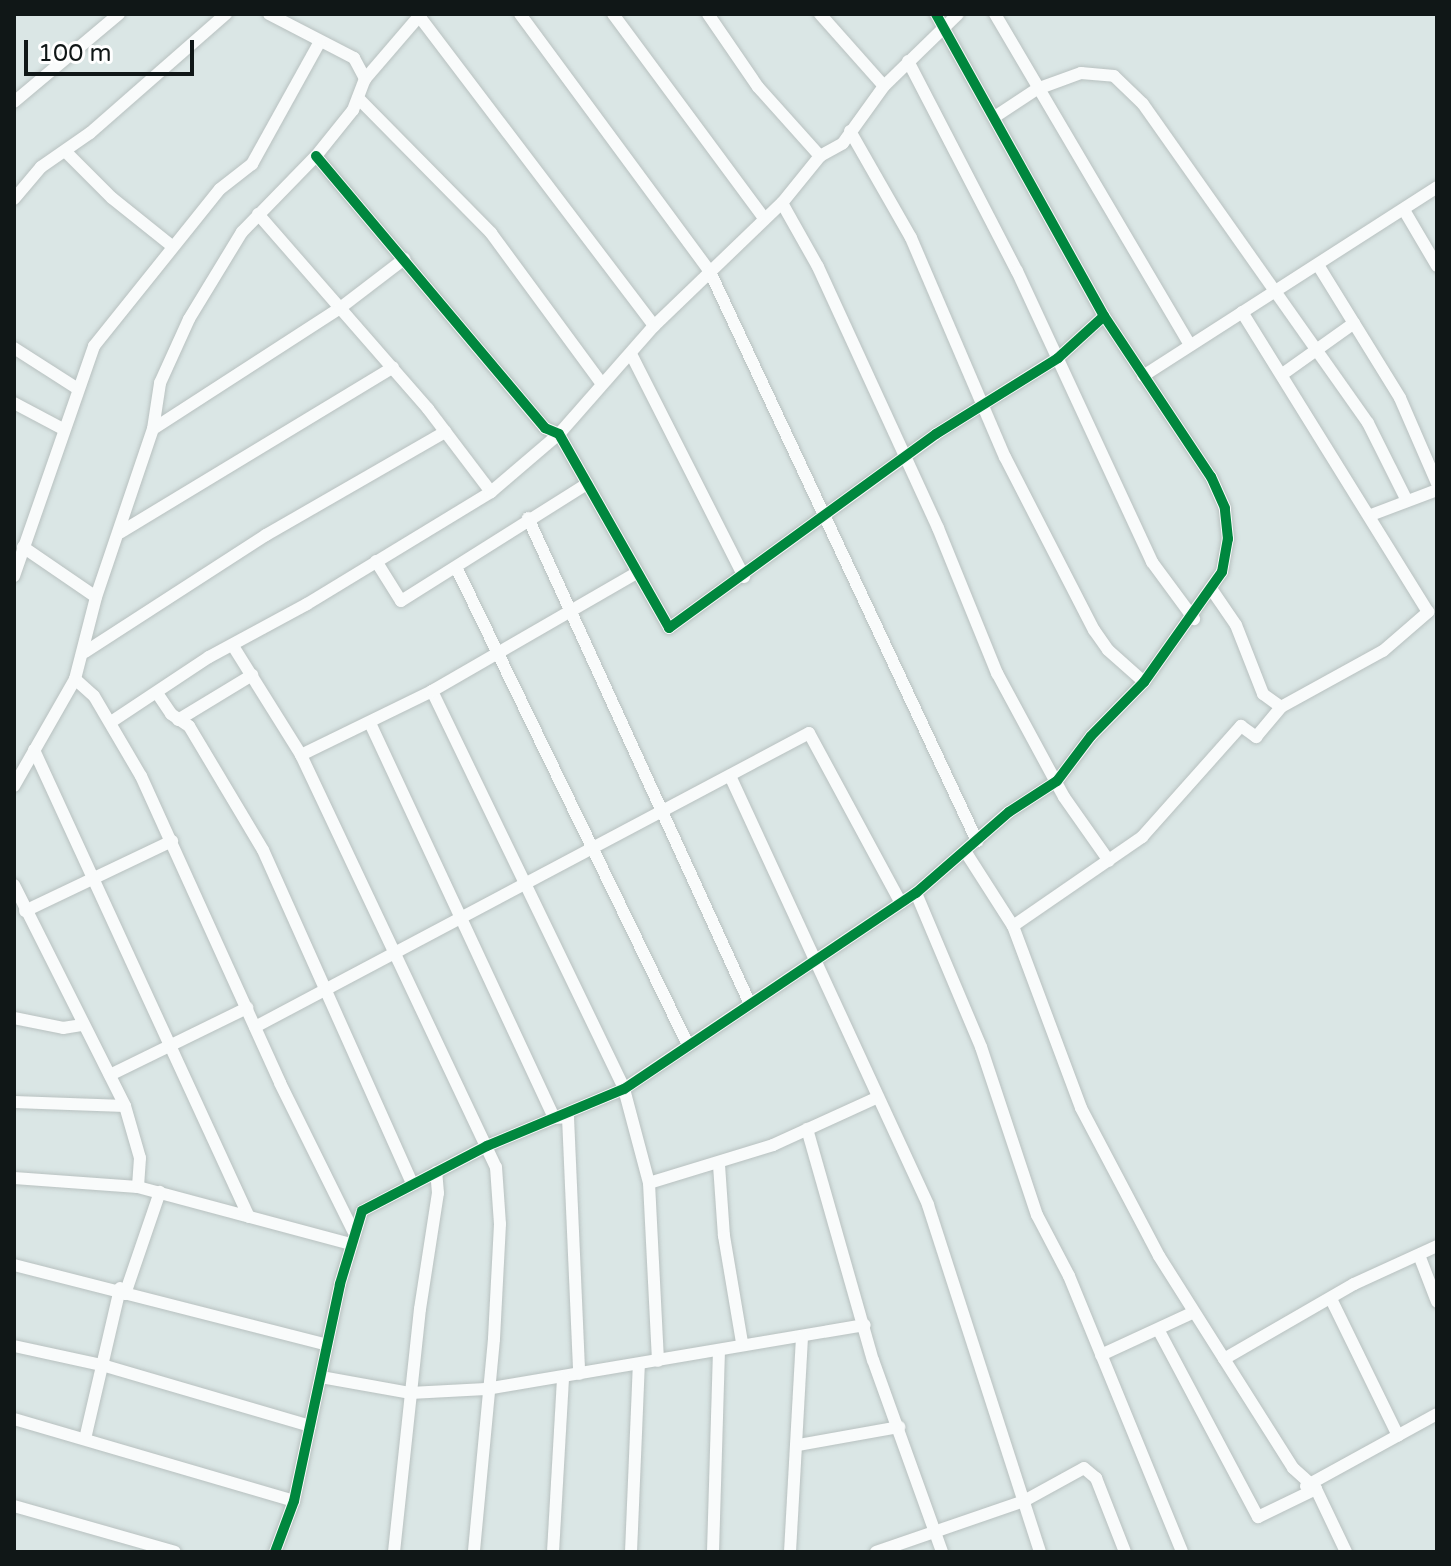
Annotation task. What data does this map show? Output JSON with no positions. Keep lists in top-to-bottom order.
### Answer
{
  "scale_bar": "100 m"
}
